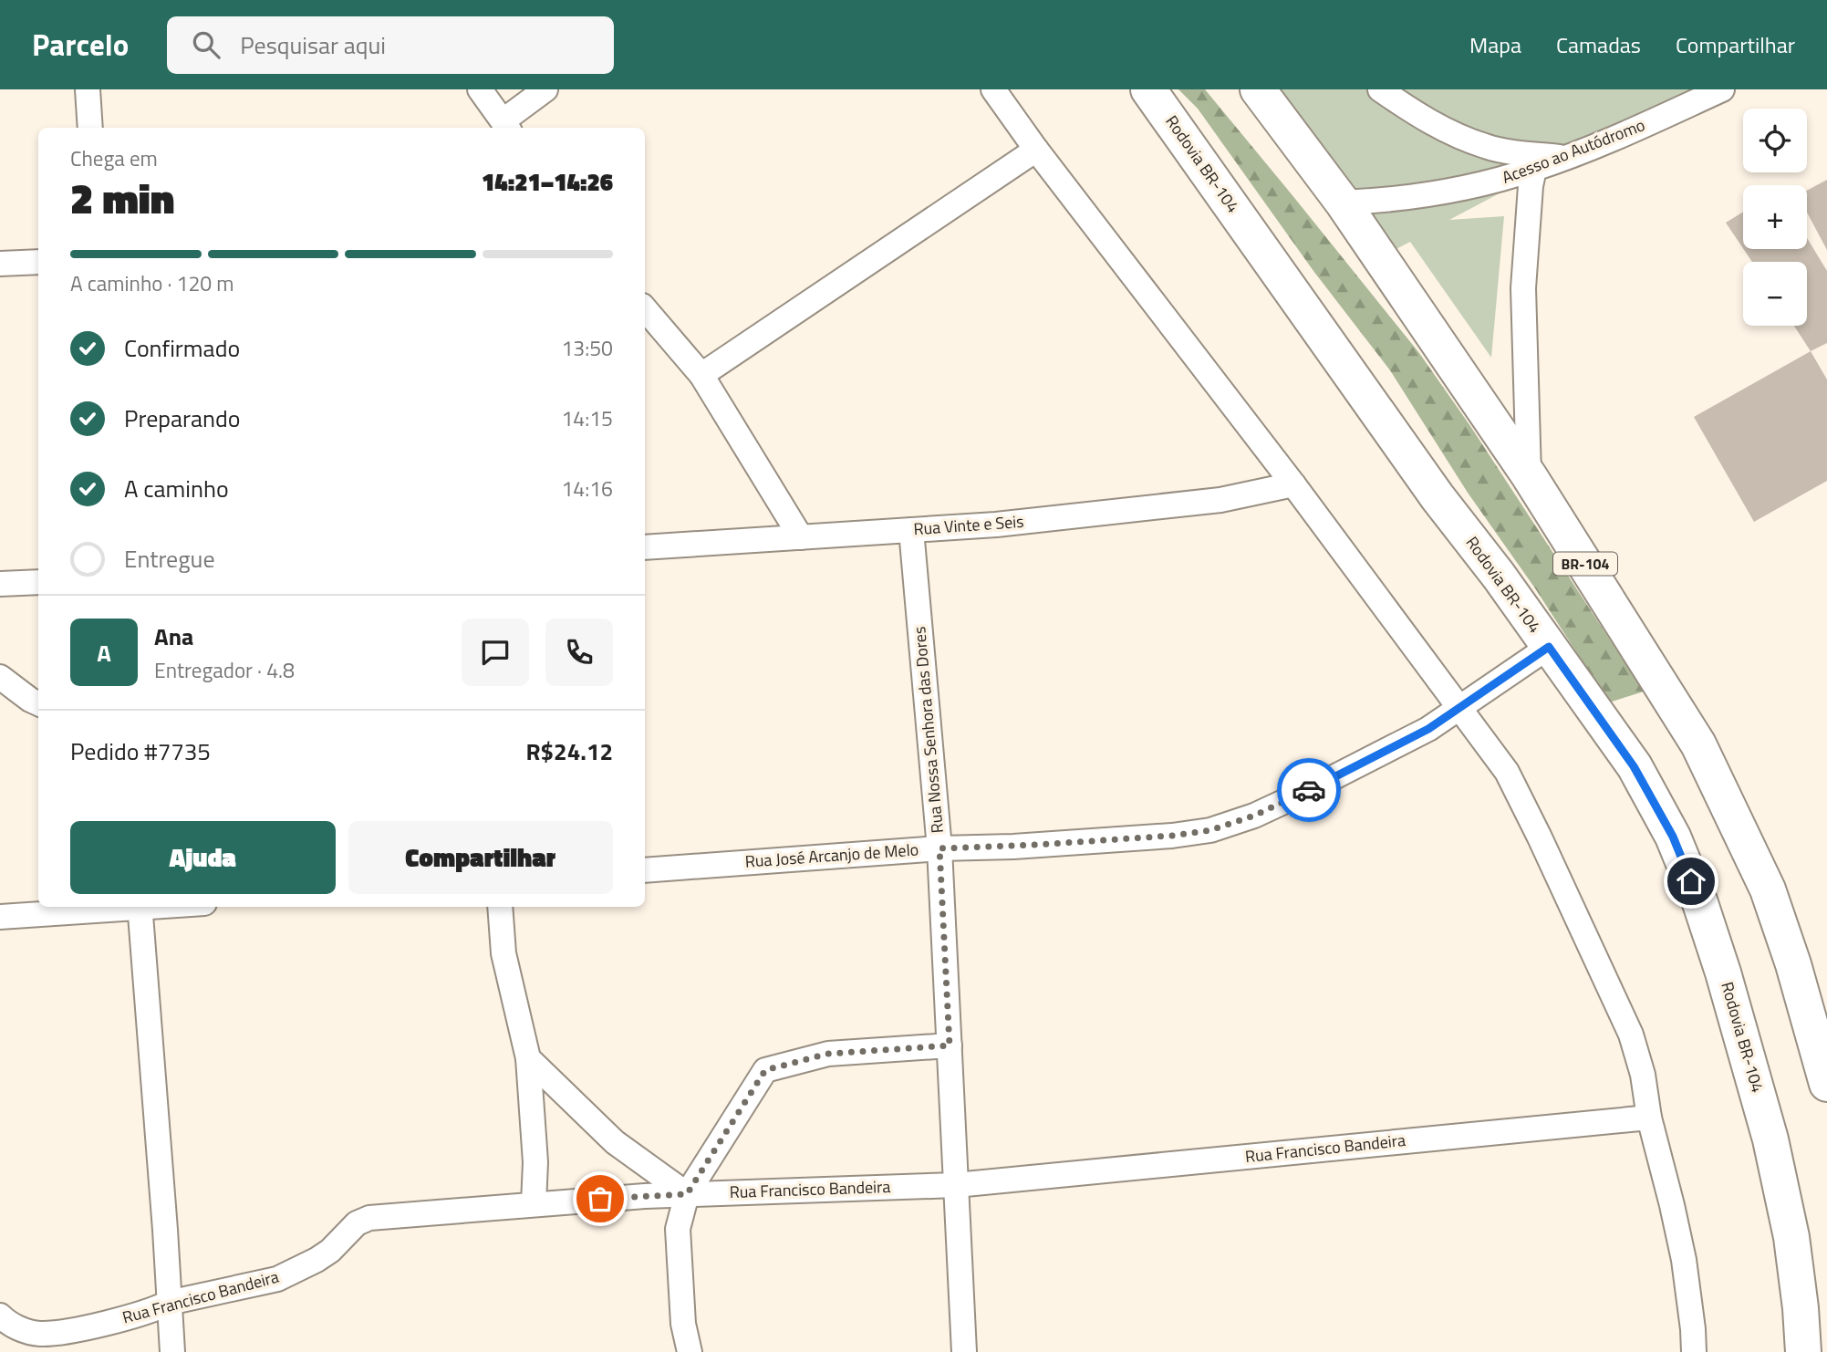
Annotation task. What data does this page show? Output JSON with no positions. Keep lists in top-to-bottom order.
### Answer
{
  "streets": {
    "highway": ["Rodovia BR-104", "BR-104"],
    "street": [
      "Acesso ao Autódromo",
      "Rua Vinte e Seis",
      "Rua Nossa Senhora das Dores",
      "Rua José Arcanjo de Melo",
      "Rua Francisco Bandeira"
    ]
  },
  "crossings": [
    ["Acesso ao Autódromo", "BR-104"],
    ["Rodovia BR-104", "Rua José Arcanjo de Melo"],
    ["Rua Vinte e Seis", "Rua Nossa Senhora das Dores"],
    ["Rua Nossa Senhora das Dores", "Rua José Arcanjo de Melo"],
    ["Rua Nossa Senhora das Dores", "Rua Francisco Bandeira"]
  ],
  "page": {
    "header": "Parcelo",
    "search": "Pesquisar aqui",
    "nav": ["Mapa", "Camadas", "Compartilhar"],
    "map_buttons": ["+", "−"],
    "heading": ["2 min", "Chega em", "14:21–14:26"],
    "panel": [
      "Ana",
      "Entregador · 4.8",
      "Pedido #7735",
      "R$24.12"
    ],
    "bar": "A caminho · 120 m",
    "list": [
      ["Confirmado", "13:50"],
      ["Preparando", "14:15"],
      ["A caminho", "14:16"],
      "Entregue"
    ],
    "round": "A",
    "buttons": ["Ajuda", "Compartilhar"]
  }
}
